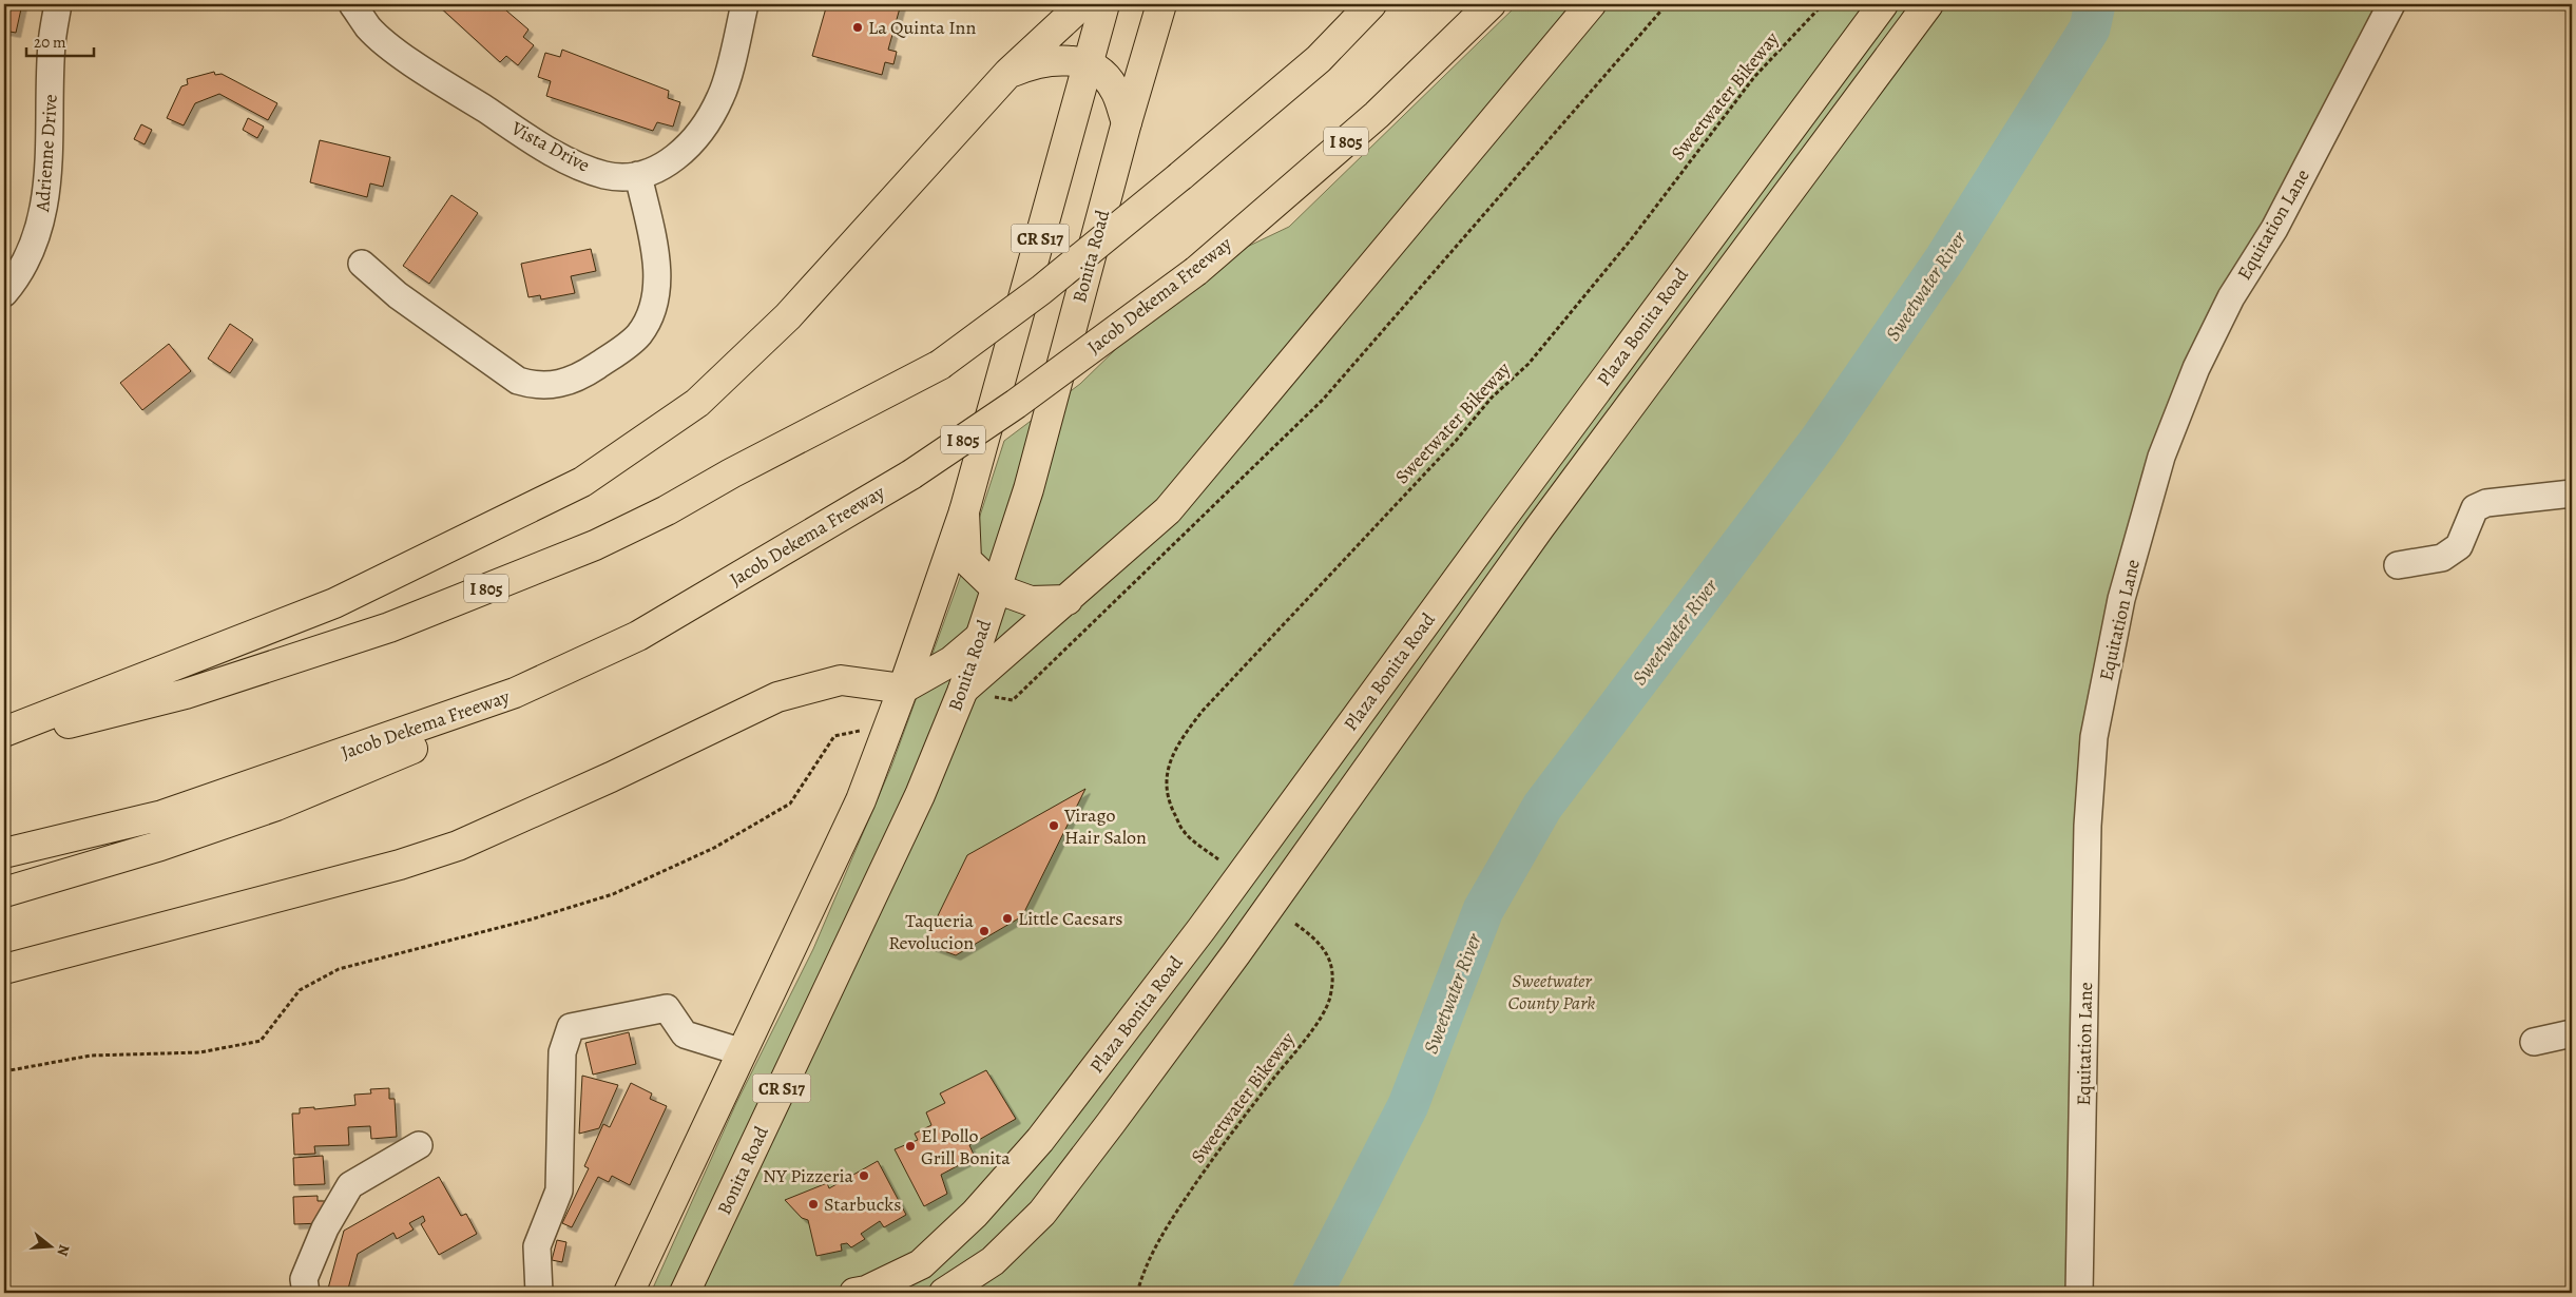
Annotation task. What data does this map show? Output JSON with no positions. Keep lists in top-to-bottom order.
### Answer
{
  "streets": {
    "main road": [
      "I 805",
      "CR S17",
      "Bonita Road",
      "Jacob Dekema Freeway",
      "Plaza Bonita Road"
    ],
    "street": ["Vista Drive", "Adrienne Drive", "Equitation Lane"],
    "path": ["Sweetwater Bikeway"]
  },
  "water": ["Sweetwater River"],
  "parks": ["Sweetwater County Park"],
  "places": [
    "La Quinta Inn",
    "Virago Hair Salon",
    "Little Caesars",
    "Taqueria Revolucion",
    "El Pollo Grill Bonita",
    "NY Pizzeria",
    "Starbucks"
  ],
  "scale_bar": "20 m",
  "north": "right"
}
